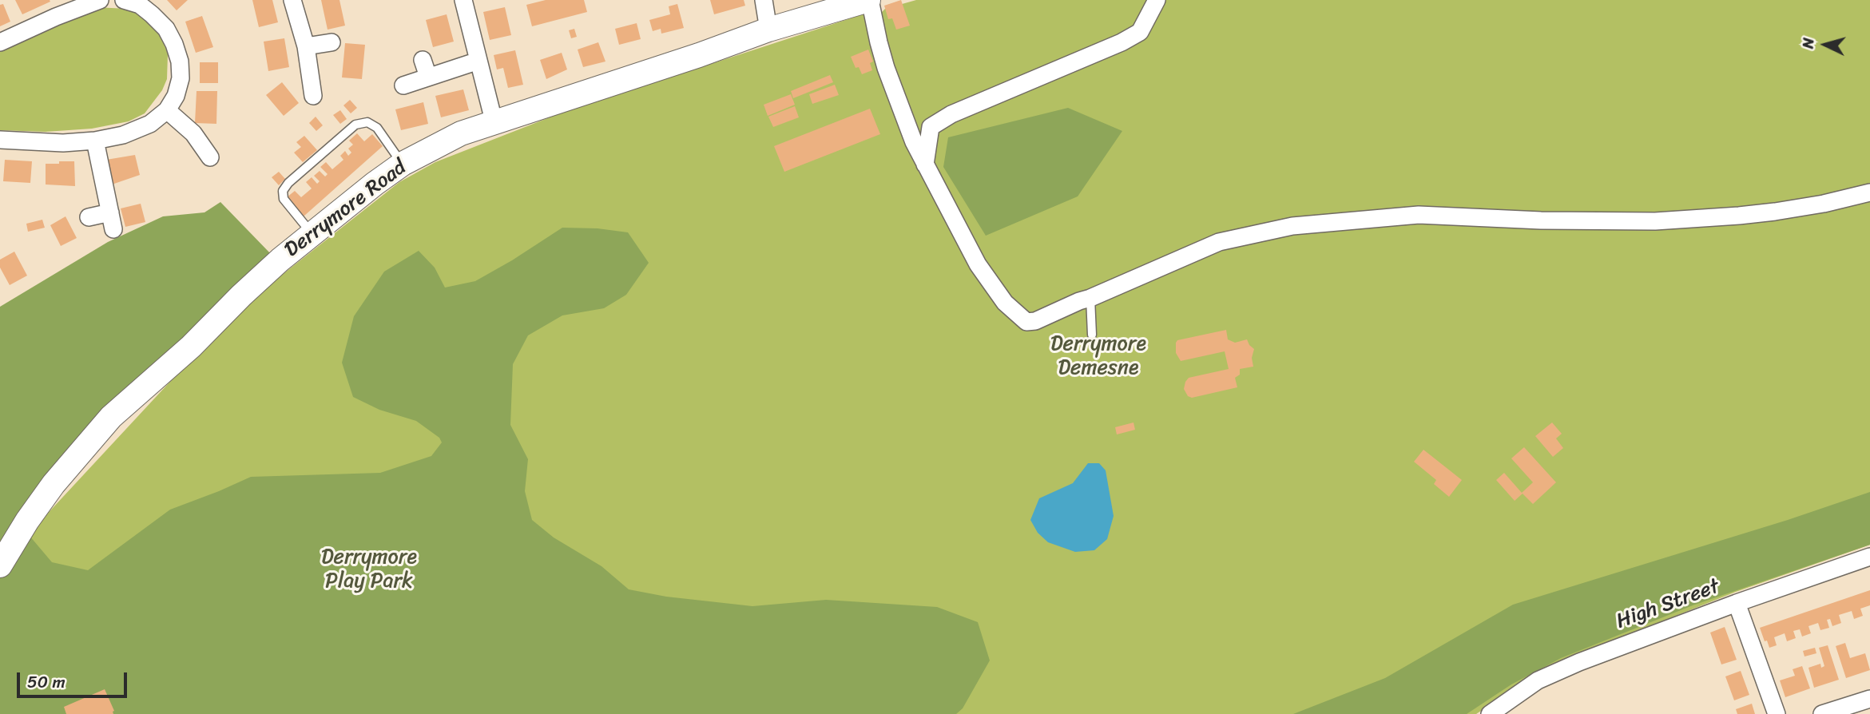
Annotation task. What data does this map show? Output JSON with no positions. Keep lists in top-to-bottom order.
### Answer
{
  "streets": {
    "main road": ["Derrymore Road"],
    "street": ["High Street"]
  },
  "parks": ["Derrymore Demesne", "Derrymore Play Park"],
  "scale_bar": "50 m",
  "north": "left"
}
